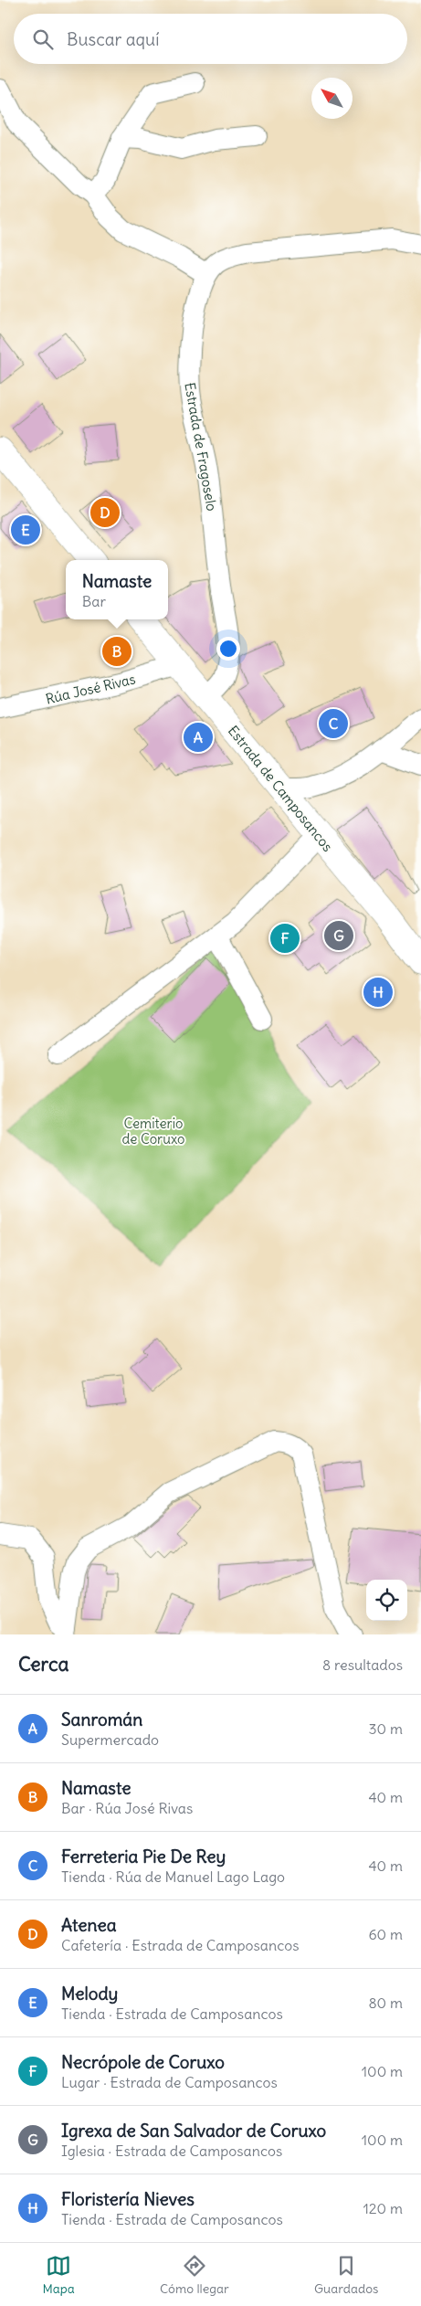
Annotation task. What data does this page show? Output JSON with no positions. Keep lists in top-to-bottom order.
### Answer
{
  "streets": {
    "main road": ["Estrada de Camposancos"],
    "street": ["Estrada de Fragoselo", "Rúa José Rivas"]
  },
  "crossings": [
    ["Estrada de Fragoselo", "Estrada de Camposancos"],
    ["Rúa José Rivas", "Estrada de Camposancos"]
  ],
  "parks": ["Cemiterio de Coruxo"],
  "north": "top left",
  "page": {
    "search": "Buscar aquí",
    "pins": [
      "D",
      "E",
      "B",
      "C",
      "A",
      "G",
      "F",
      "H"
    ],
    "popup": ["Namaste", "Bar"],
    "heading": ["Cerca", "8 resultados"],
    "list": [
      {
        "mark": "A",
        "name": "Sanromán",
        "note": "Supermercado",
        "value": "30 m"
      },
      {
        "mark": "B",
        "name": "Namaste",
        "note": "Bar · Rúa José Rivas",
        "value": "40 m"
      },
      {
        "mark": "C",
        "name": "Ferreteria Pie De Rey",
        "note": "Tienda · Rúa de Manuel Lago Lago",
        "value": "40 m"
      },
      {
        "mark": "D",
        "name": "Atenea",
        "note": "Cafetería · Estrada de Camposancos",
        "value": "60 m"
      },
      {
        "mark": "E",
        "name": "Melody",
        "note": "Tienda · Estrada de Camposancos",
        "value": "80 m"
      },
      {
        "mark": "F",
        "name": "Necrópole de Coruxo",
        "note": "Lugar · Estrada de Camposancos",
        "value": "100 m"
      },
      {
        "mark": "G",
        "name": "Igrexa de San Salvador de Coruxo",
        "note": "Iglesia · Estrada de Camposancos",
        "value": "100 m"
      },
      {
        "mark": "H",
        "name": "Floristería Nieves",
        "note": "Tienda · Estrada de Camposancos",
        "value": "120 m"
      }
    ],
    "nav": ["Mapa", "Cómo llegar", "Guardados"]
  }
}
